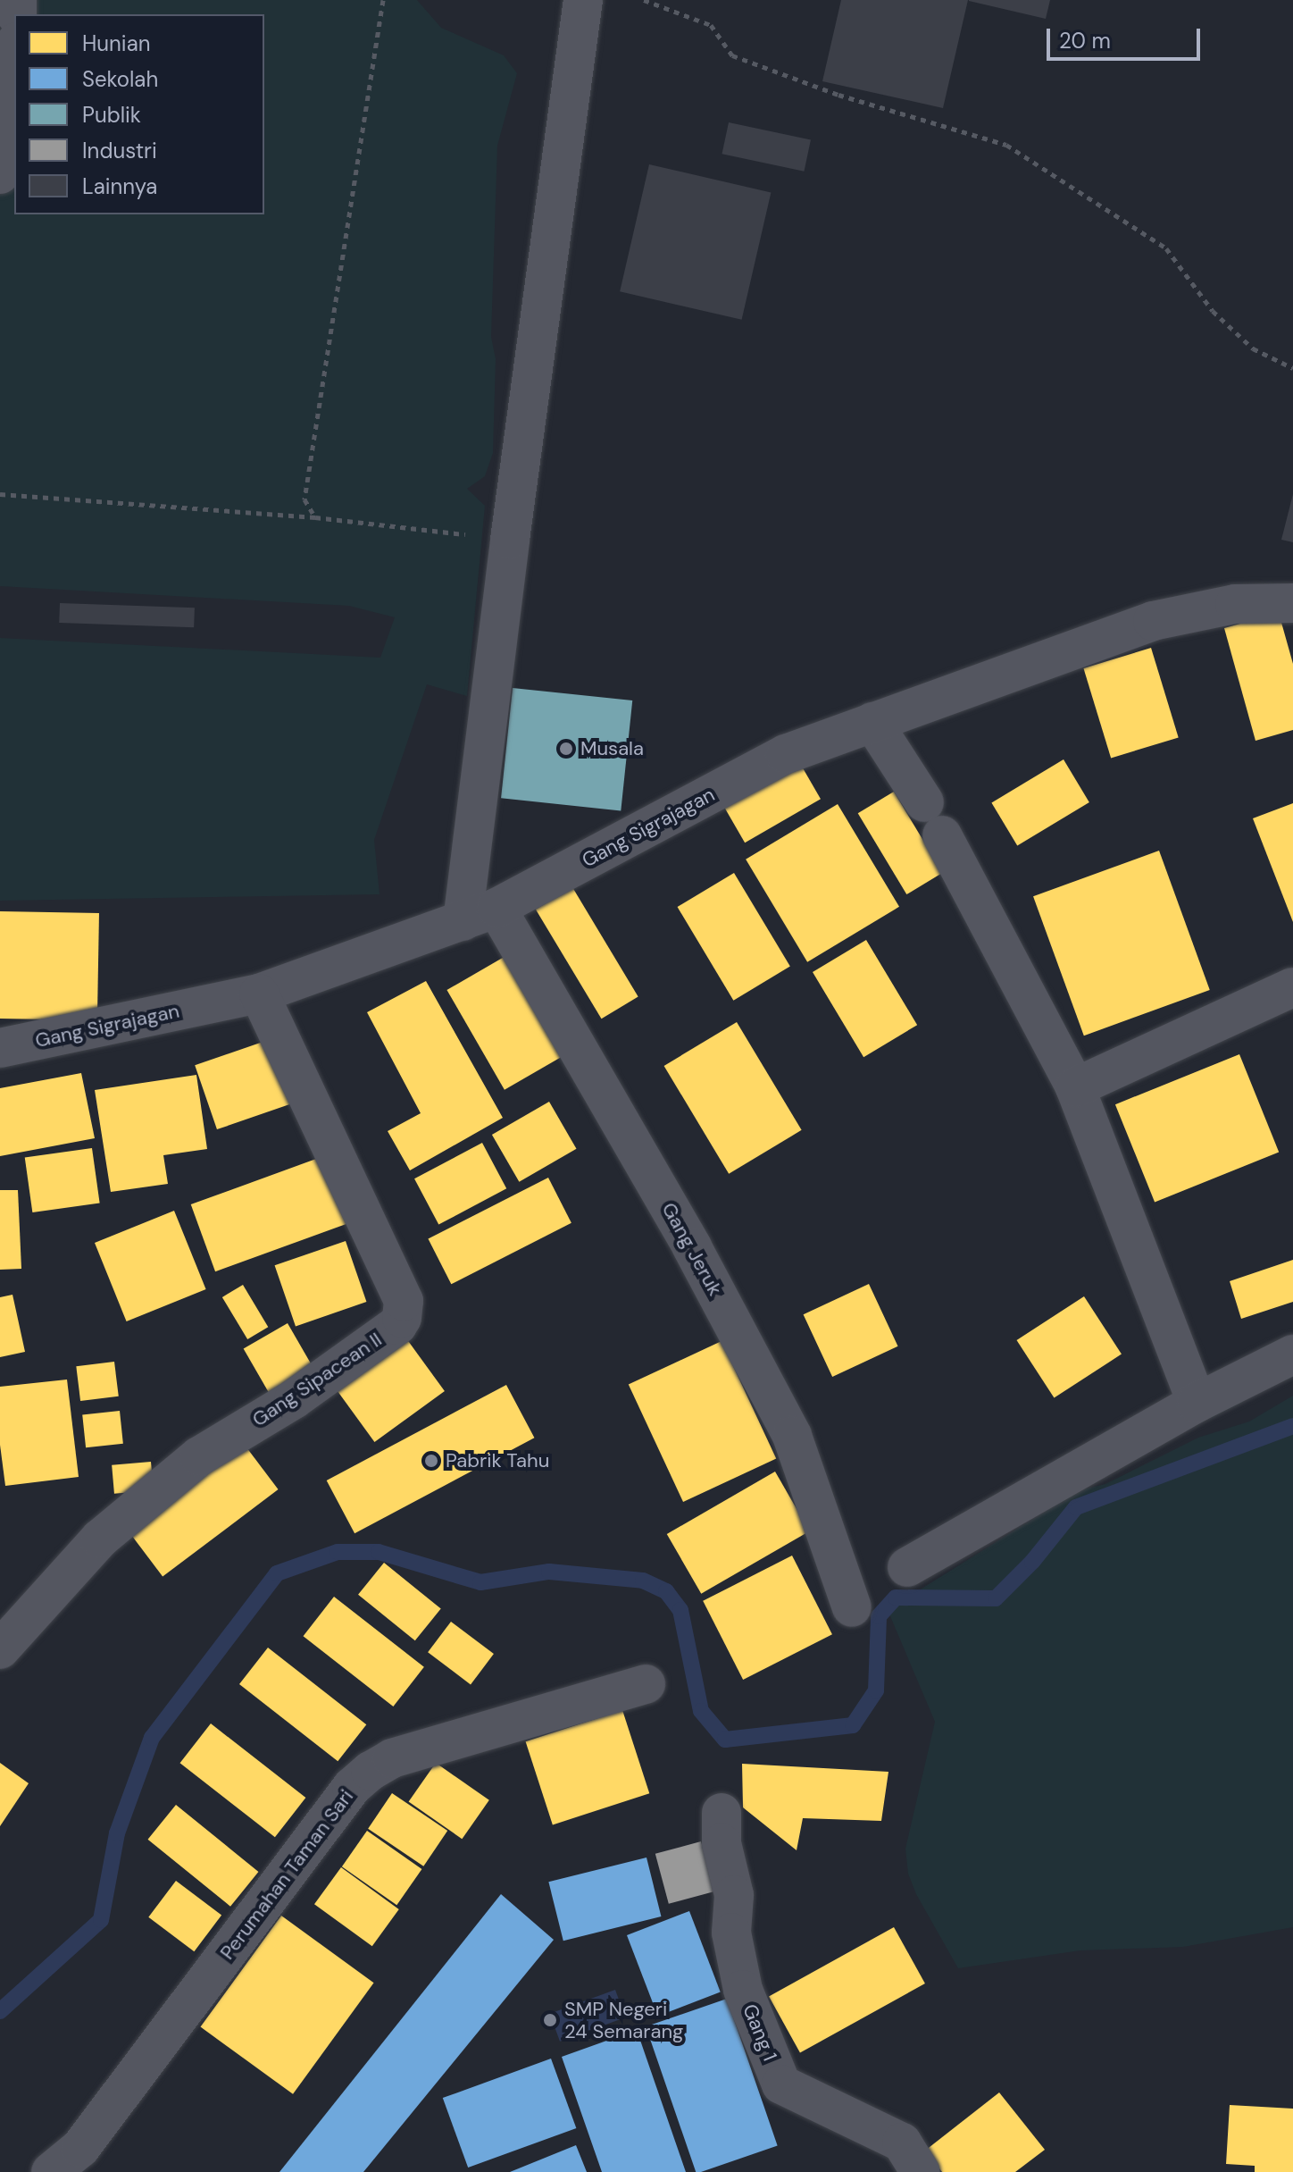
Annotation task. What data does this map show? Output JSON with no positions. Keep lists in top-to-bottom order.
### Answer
{
  "streets": {
    "street": [
      "Gang Sigrajagan",
      "Gang Jeruk",
      "Gang Sipacean II",
      "Perumahan Taman Sari",
      "Gang 1"
    ]
  },
  "crossings": [
    ["Gang Sigrajagan", "Gang Jeruk"],
    ["Gang Sigrajagan", "Gang Sipacean II"]
  ],
  "places": ["Musala", "Pabrik Tahu", "SMP Negeri 24 Semarang"],
  "legend": [
    "Hunian",
    "Sekolah",
    "Publik",
    "Industri",
    "Lainnya"
  ],
  "scale_bar": "20 m"
}
